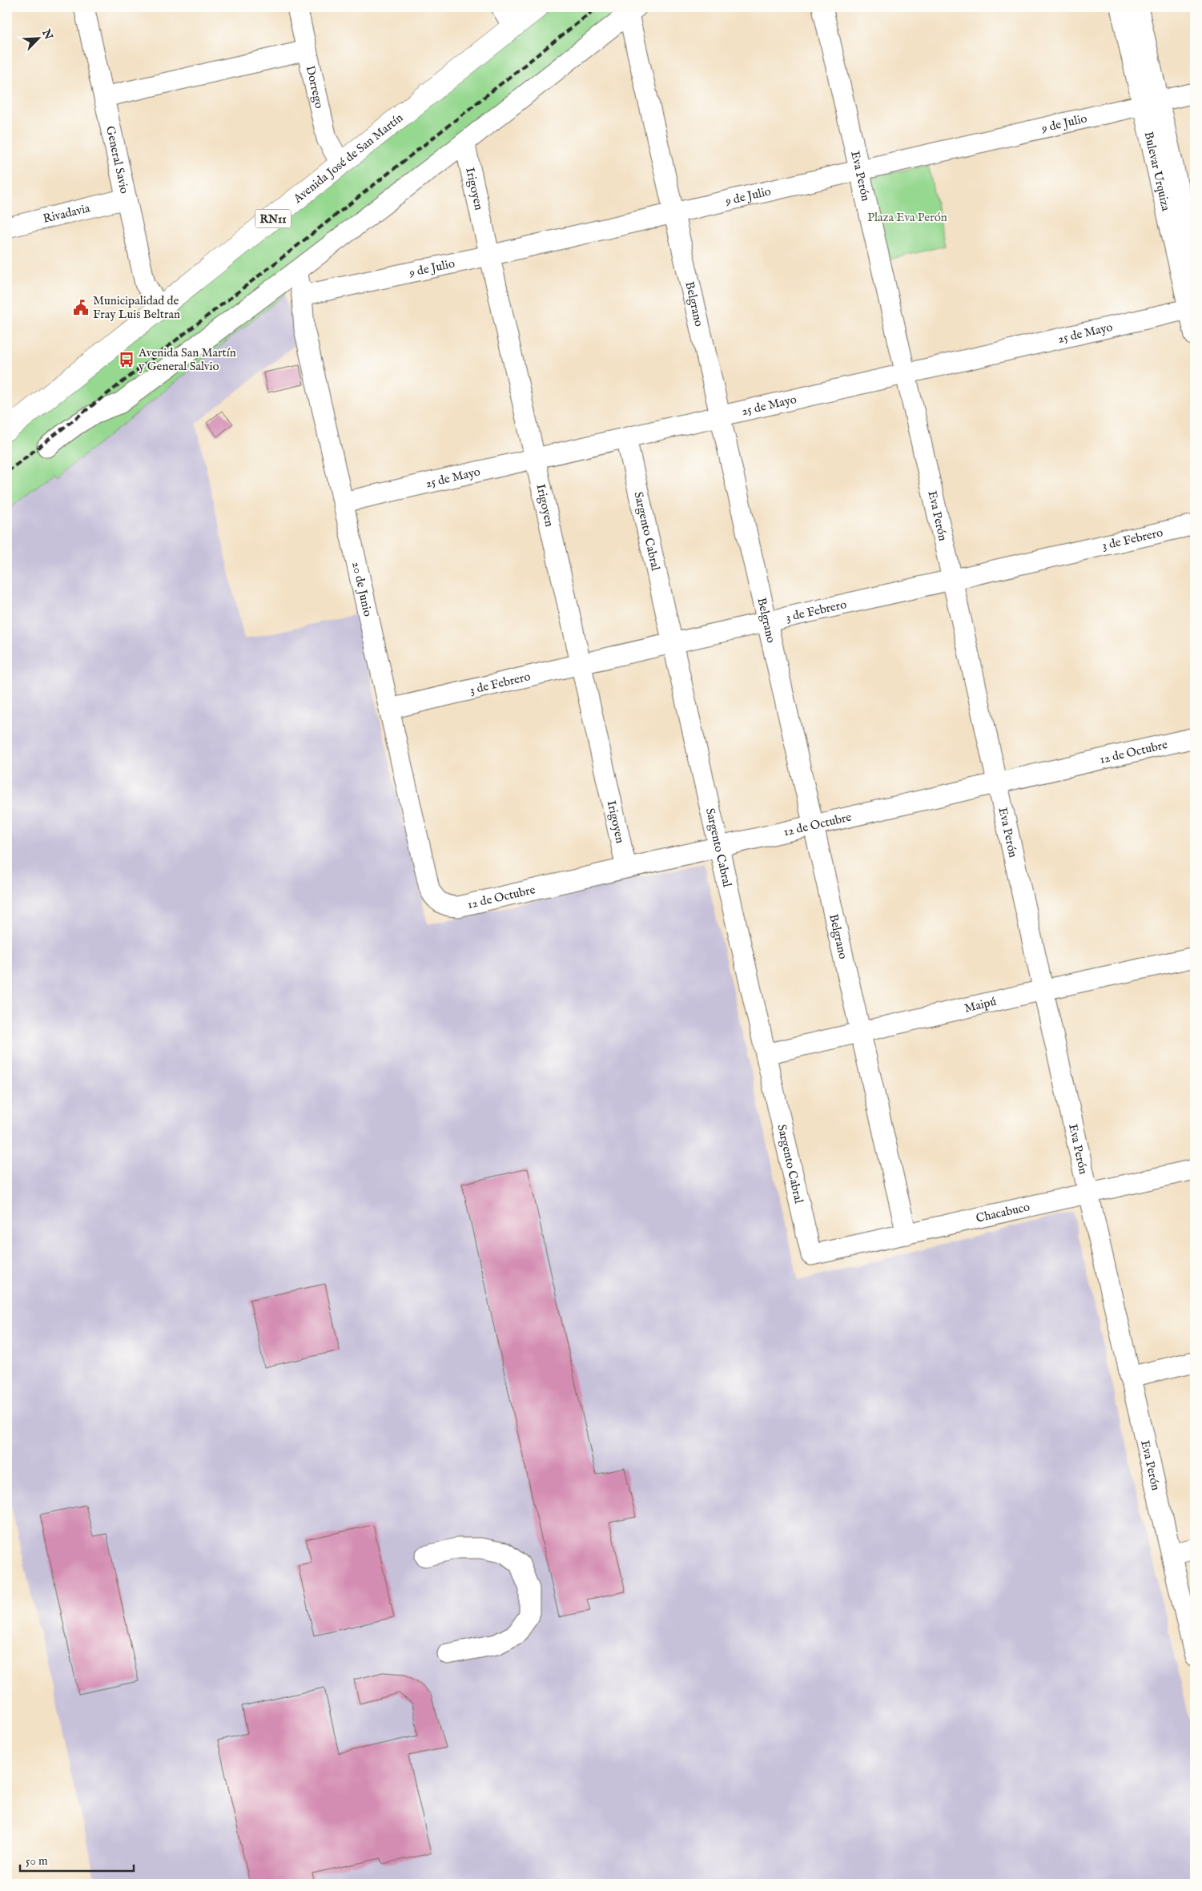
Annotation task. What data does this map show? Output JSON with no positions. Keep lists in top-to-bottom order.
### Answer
{
  "streets": {
    "main road": ["Avenida José de San Martín", "RN11"],
    "street": [
      "Dorrego",
      "9 de Julio",
      "General Savio",
      "Bulevar Urquiza",
      "Eva Perón",
      "Irigoyen",
      "Rivadavia",
      "Belgrano",
      "25 de Mayo",
      "Sargento Cabral",
      "3 de Febrero",
      "20 de Junio",
      "12 de Octubre",
      "Maipú",
      "Chacabuco"
    ]
  },
  "crossings": [
    ["Dorrego", "Avenida José de San Martín"],
    ["9 de Julio", "Bulevar Urquiza"],
    ["9 de Julio", "Eva Perón"],
    ["9 de Julio", "Irigoyen"],
    ["9 de Julio", "Belgrano"],
    ["9 de Julio", "20 de Junio"],
    ["Avenida José de San Martín", "General Savio"],
    ["General Savio", "Rivadavia"],
    ["Bulevar Urquiza", "25 de Mayo"],
    ["Eva Perón", "25 de Mayo"],
    ["Eva Perón", "3 de Febrero"],
    ["Eva Perón", "12 de Octubre"],
    ["Eva Perón", "Maipú"],
    ["Eva Perón", "Chacabuco"],
    ["Irigoyen", "25 de Mayo"],
    ["Irigoyen", "3 de Febrero"],
    ["Irigoyen", "12 de Octubre"],
    ["Belgrano", "25 de Mayo"],
    ["Belgrano", "3 de Febrero"],
    ["Belgrano", "12 de Octubre"],
    ["Belgrano", "Maipú"],
    ["Belgrano", "Chacabuco"],
    ["25 de Mayo", "Sargento Cabral"],
    ["25 de Mayo", "20 de Junio"],
    ["Sargento Cabral", "3 de Febrero"],
    ["Sargento Cabral", "12 de Octubre"],
    ["Sargento Cabral", "Maipú"],
    ["Sargento Cabral", "Chacabuco"],
    ["3 de Febrero", "20 de Junio"],
    ["20 de Junio", "12 de Octubre"]
  ],
  "parks": ["Plaza Eva Perón"],
  "places": {
    "public building": ["Municipalidad de Fray Luis Beltran"],
    "bus stop": ["Avenida San Martín y General Salvio"]
  },
  "scale_bar": "50 m",
  "north": "top right"
}
